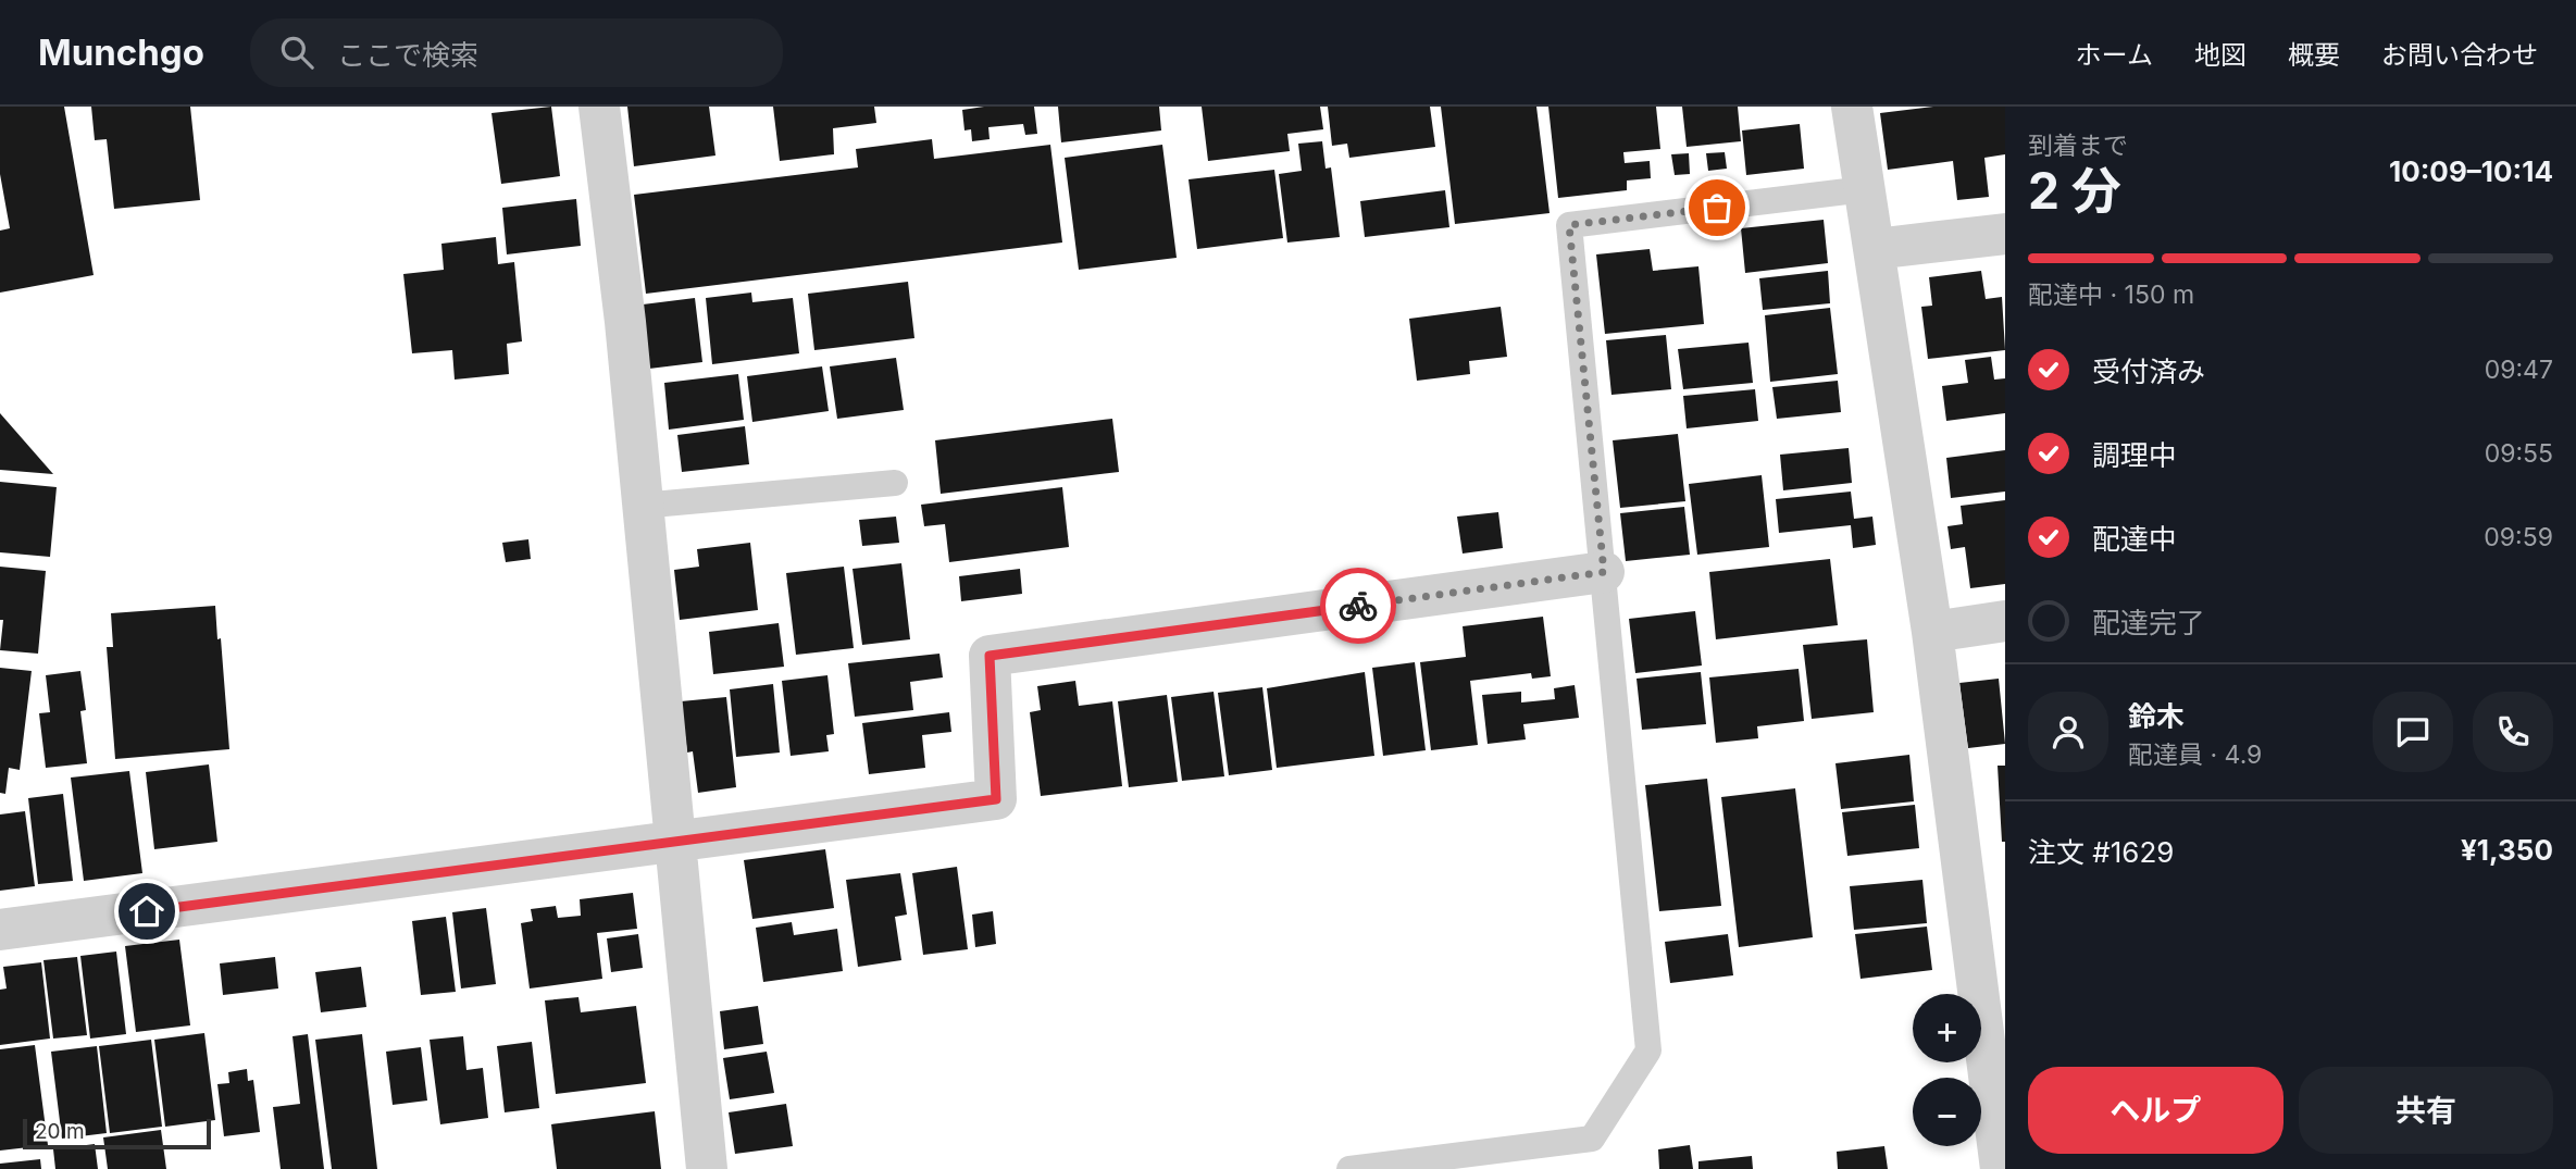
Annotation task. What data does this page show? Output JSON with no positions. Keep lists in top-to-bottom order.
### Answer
{
  "scale_bar": "20 m",
  "page": {
    "header": "Munchgo",
    "search": "ここで検索",
    "nav": [
      "ホーム",
      "地図",
      "概要",
      "お問い合わせ"
    ],
    "heading": ["2 分", "到着まで", "10:09–10:14"],
    "panel": [
      "鈴木",
      "配達員 · 4.9",
      "注文 #1629",
      "¥1,350"
    ],
    "bar": "配達中 · 150 m",
    "list": [
      ["受付済み", "09:47"],
      ["調理中", "09:55"],
      ["配達中", "09:59"],
      "配達完了"
    ],
    "map_buttons": ["+", "−"],
    "buttons": ["ヘルプ", "共有"],
    "scale": "20 m"
  }
}
